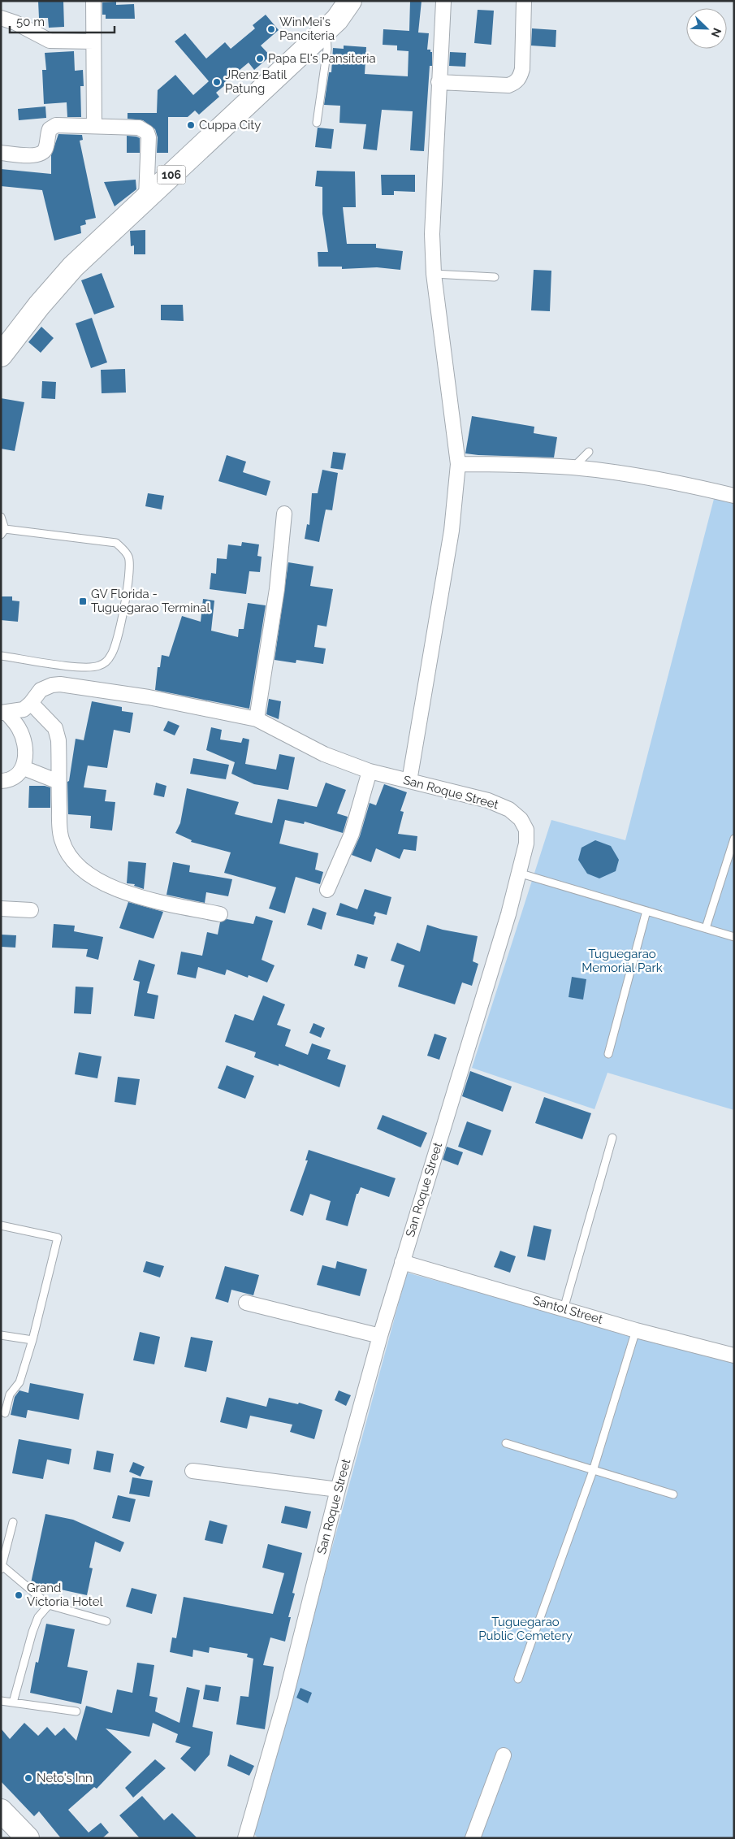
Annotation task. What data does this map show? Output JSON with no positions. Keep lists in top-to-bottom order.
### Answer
{
  "streets": {
    "highway": ["106"],
    "street": ["San Roque Street", "Santol Street"]
  },
  "crossings": [
    ["San Roque Street", "Santol Street"]
  ],
  "parks": ["Tuguegarao Memorial Park", "Tuguegarao Public Cemetery"],
  "places": {
    "other": [
      "WinMei's Panciteria",
      "Papa El's Pansiteria",
      "JRenz Batil Patung",
      "Cuppa City",
      "Grand Victoria Hotel",
      "Neto's Inn"
    ],
    "transit": ["GV Florida - Tuguegarao Terminal"]
  },
  "scale_bar": "50 m",
  "north": "bottom right"
}
